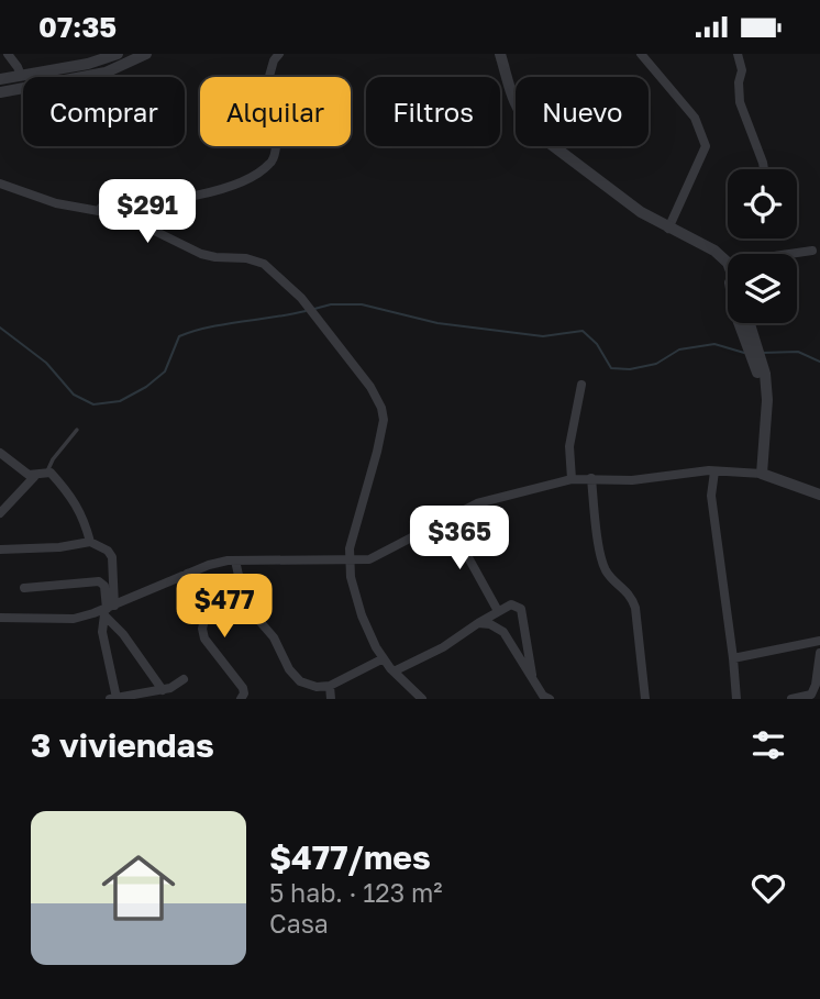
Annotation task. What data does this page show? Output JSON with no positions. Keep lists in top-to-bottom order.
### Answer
{
  "page": {
    "status": "07:35",
    "chip": [
      "Comprar",
      "Alquilar",
      "Filtros",
      "Nuevo"
    ],
    "price": ["$291", "$365", "$477"],
    "heading": "3 viviendas",
    "list": [
      {
        "name": "$477/mes",
        "note": "5 hab. · 123 m² · Casa"
      }
    ]
  }
}
